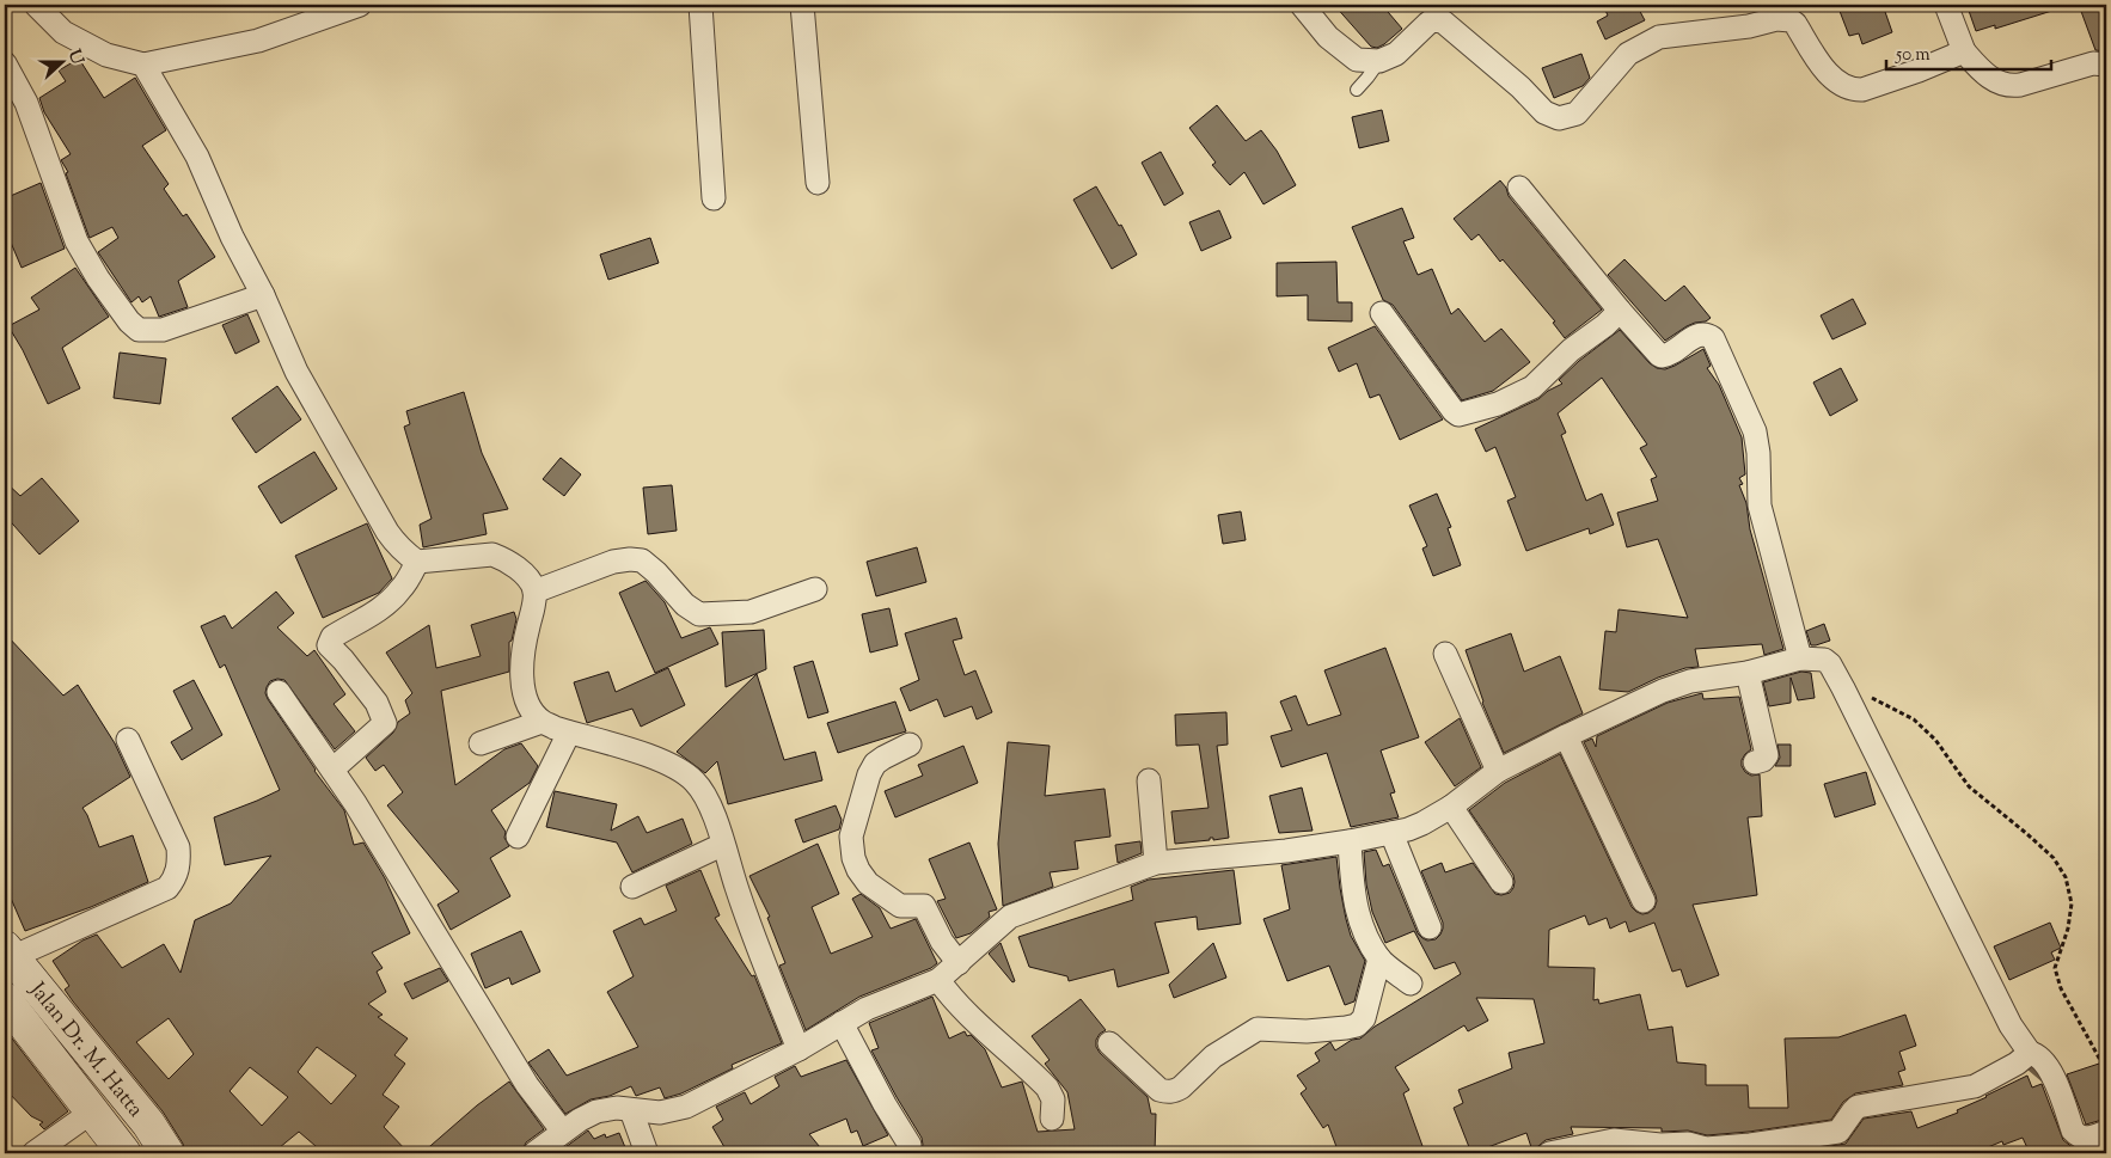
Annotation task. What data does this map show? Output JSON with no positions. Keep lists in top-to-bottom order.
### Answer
{
  "streets": {
    "main road": ["Jalan Dr. M. Hatta"]
  },
  "scale_bar": "50 m",
  "north": "right"
}
